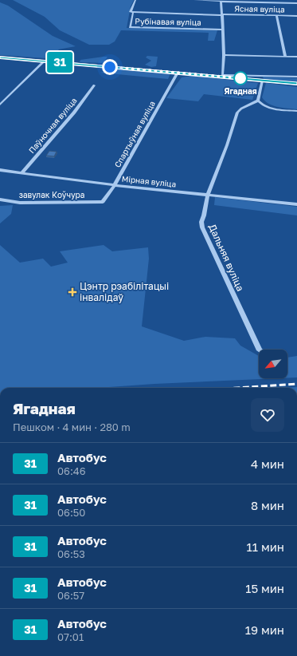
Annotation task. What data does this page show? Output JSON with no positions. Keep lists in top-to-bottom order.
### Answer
{
  "streets": {
    "street": [
      "Ясная вуліца",
      "Рубінавая вуліца",
      "Паўночная вуліца",
      "Спартыўная вуліца",
      "Мірная вуліца",
      "завулак Коўчура",
      "Дальняя вуліца"
    ]
  },
  "crossings": [
    ["Ясная вуліца", "Рубінавая вуліца"],
    ["Паўночная вуліца", "Мірная вуліца"],
    ["Спартыўная вуліца", "Мірная вуліца"],
    ["Спартыўная вуліца", "завулак Коўчура"],
    ["Мірная вуліца", "Дальняя вуліца"]
  ],
  "places": {
    "other": ["Ягадная"],
    "health": ["Цэнтр рэабілітацыі інвалідаў"]
  },
  "lines": ["bus line 31"],
  "north": "bottom left",
  "page": {
    "on_map": "31",
    "heading": ["Ягадная", "Пешком · 4 мин · 280 m"],
    "list": [
      {
        "mark": "31",
        "name": "Автобус",
        "note": "06:46",
        "value": "4 мин"
      },
      {
        "mark": "31",
        "name": "Автобус",
        "note": "06:50",
        "value": "8 мин"
      },
      {
        "mark": "31",
        "name": "Автобус",
        "note": "06:53",
        "value": "11 мин"
      },
      {
        "mark": "31",
        "name": "Автобус",
        "note": "06:57",
        "value": "15 мин"
      },
      {
        "mark": "31",
        "name": "Автобус",
        "note": "07:01",
        "value": "19 мин"
      }
    ]
  }
}
